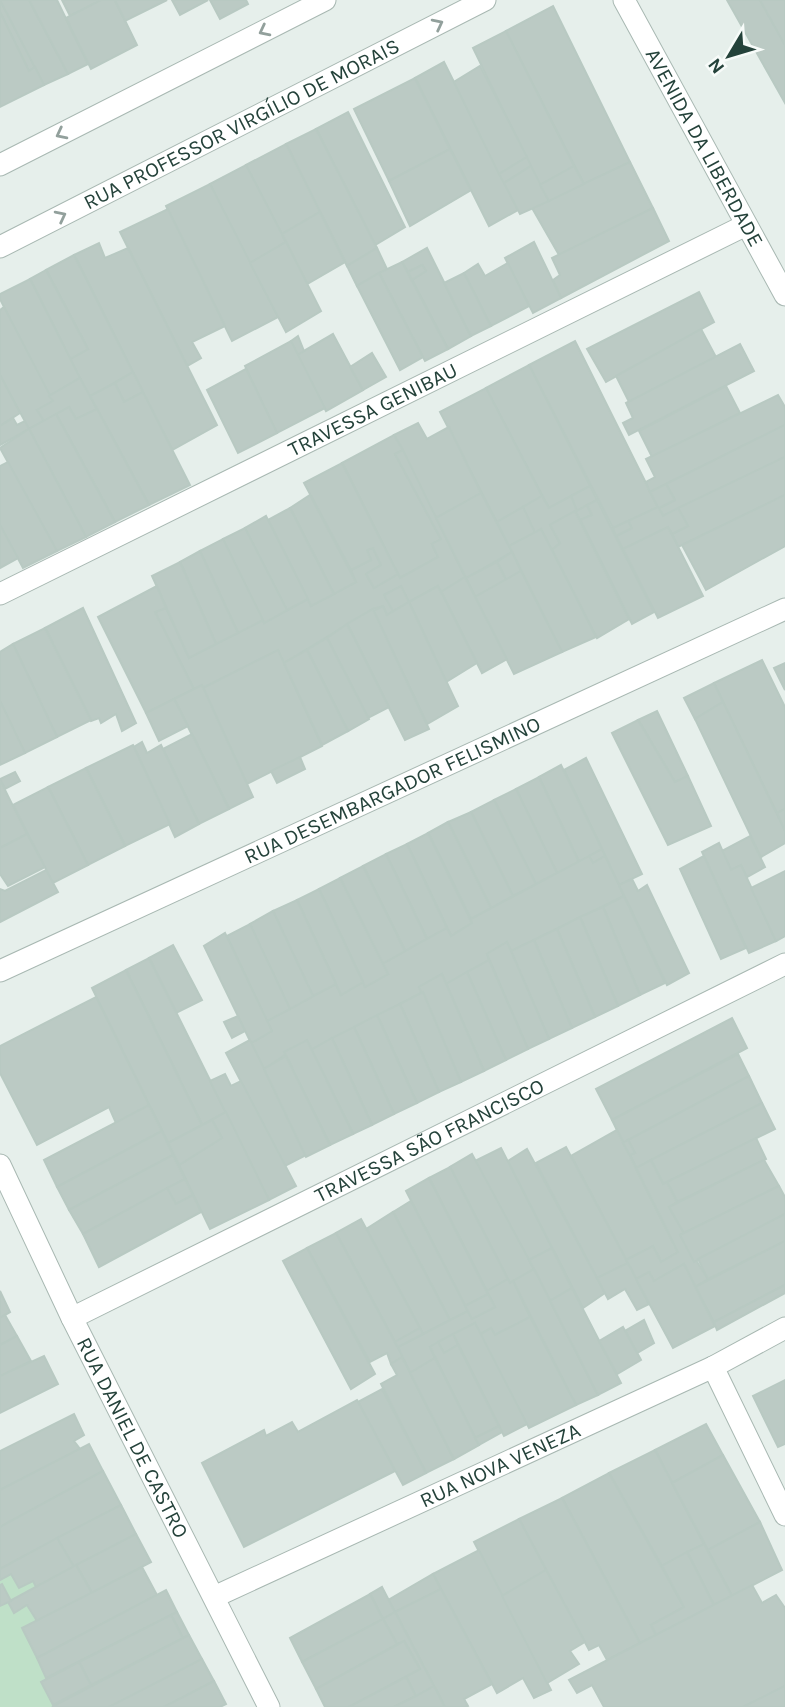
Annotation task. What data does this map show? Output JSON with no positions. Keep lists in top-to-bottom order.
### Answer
{
  "streets": {
    "street": [
      "RUA PROFESSOR VIRGÍLIO DE MORAIS",
      "AVENIDA DA LIBERDADE",
      "TRAVESSA GENIBAU",
      "RUA DESEMBARGADOR FELISMINO",
      "TRAVESSA SÃO FRANCISCO",
      "RUA DANIEL DE CASTRO",
      "RUA NOVA VENEZA"
    ]
  },
  "crossings": [
    ["AVENIDA DA LIBERDADE", "TRAVESSA GENIBAU"],
    ["TRAVESSA SÃO FRANCISCO", "RUA DANIEL DE CASTRO"],
    ["RUA DANIEL DE CASTRO", "RUA NOVA VENEZA"]
  ],
  "north": "bottom left"
}
